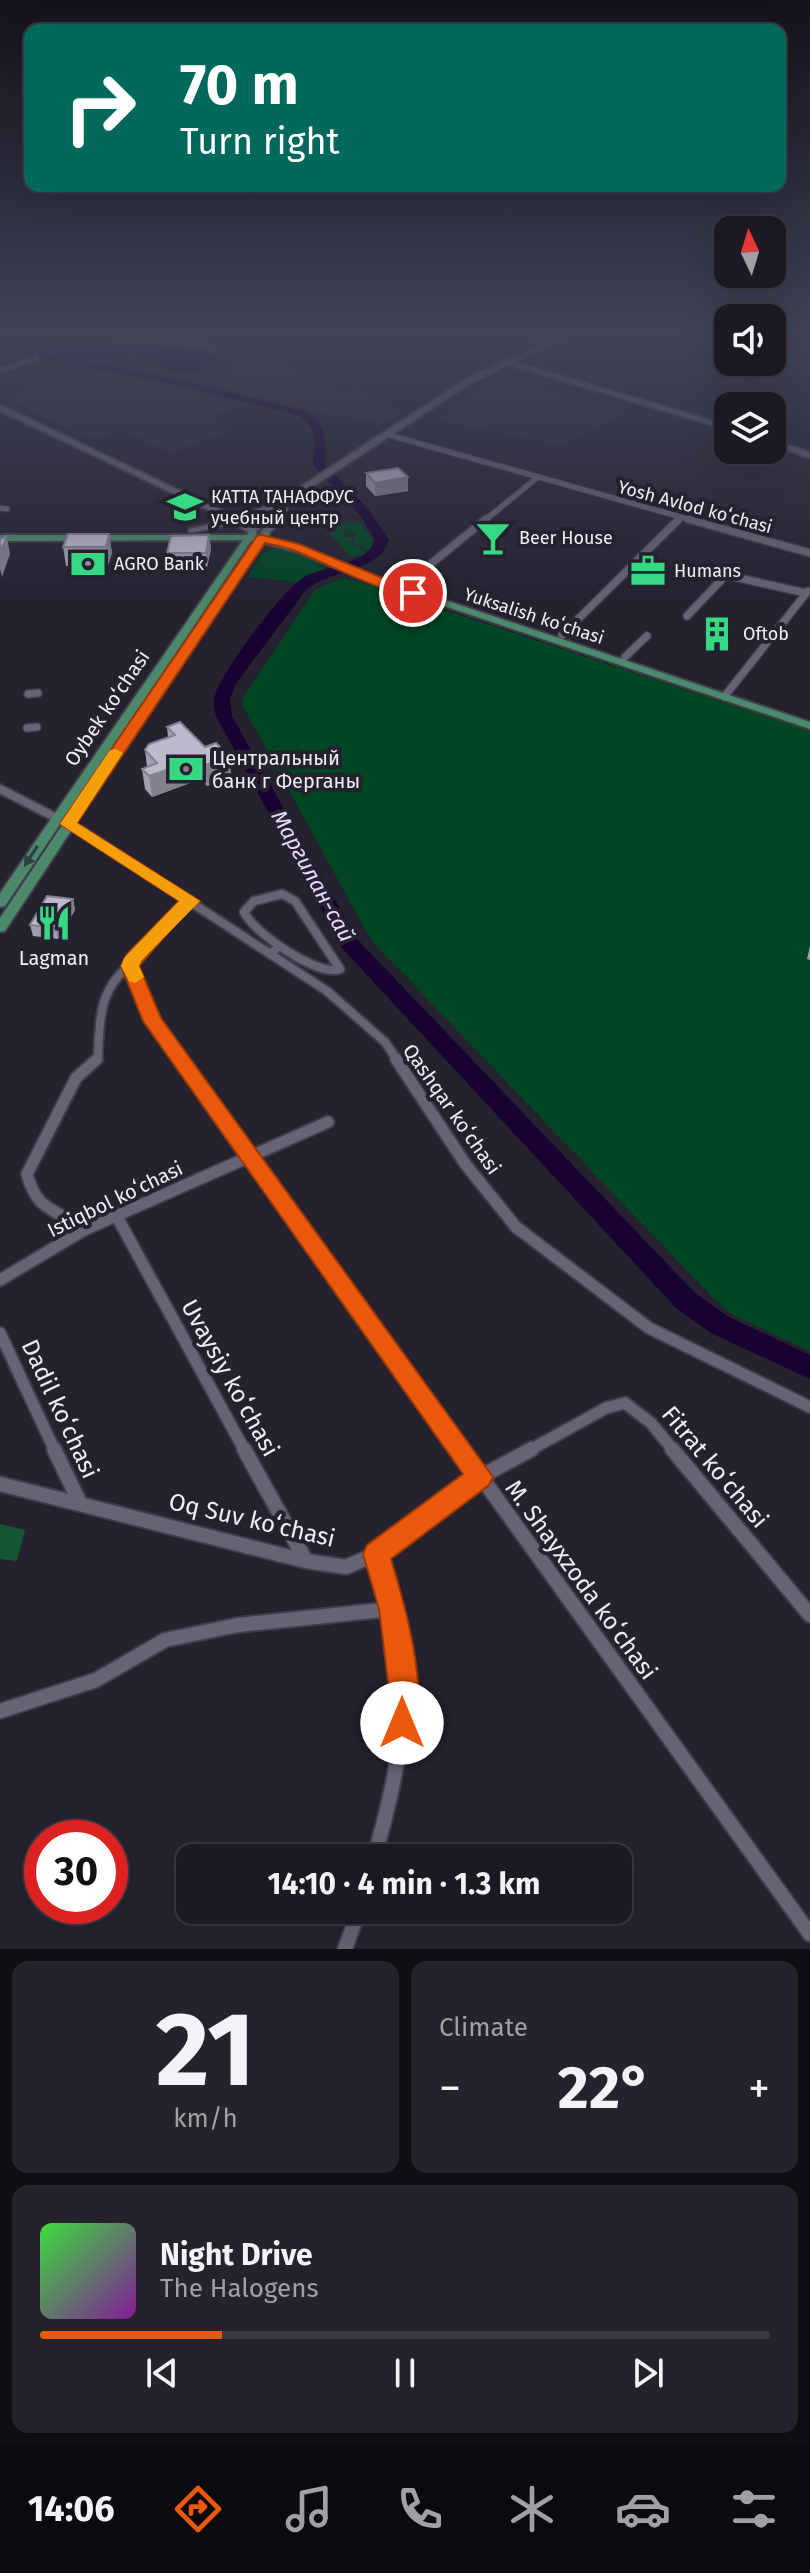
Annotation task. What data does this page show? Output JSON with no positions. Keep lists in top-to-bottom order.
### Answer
{
  "streets": {
    "main road": ["Yuksalish koʻchasi", "Oybek ko‘chasi"],
    "street": [
      "Yosh Avlod koʻchasi",
      "Qashqar koʻchasi",
      "Istiqbol koʻchasi",
      "Uvaysiy koʻchasi",
      "Dadil koʻchasi",
      "Fitrat koʻchasi",
      "Oq Suv koʻchasi",
      "M. Shayxzoda koʻchasi"
    ]
  },
  "crossings": [
    ["Yuksalish koʻchasi", "Oybek ko‘chasi"],
    ["Oybek ko‘chasi", "Qashqar koʻchasi"],
    ["Istiqbol koʻchasi", "Uvaysiy koʻchasi"],
    ["Istiqbol koʻchasi", "M. Shayxzoda koʻchasi"],
    ["Uvaysiy koʻchasi", "Oq Suv koʻchasi"],
    ["Dadil koʻchasi", "Oq Suv koʻchasi"],
    ["Fitrat koʻchasi", "Oq Suv koʻchasi"],
    ["Fitrat koʻchasi", "M. Shayxzoda koʻchasi"],
    ["Oq Suv koʻchasi", "M. Shayxzoda koʻchasi"]
  ],
  "water": ["Маргилан-сай"],
  "places": {
    "school or university": ["КАТТА ТАНАФФУС учебный центр"],
    "bar": ["Beer House"],
    "bank": ["AGRO Bank", "Центральный банк г Ферганы"],
    "office": ["Humans"],
    "building": ["Oftob"],
    "restaurant": ["Lagman"]
  },
  "north": "top",
  "page": {
    "turn": ["70 m", "Turn right"],
    "limit": "30",
    "trip": "14:10 · 4 min · 1.3 km",
    "tile": [
      ["21", "km/h"],
      "Climate"
    ],
    "heat": ["−", "22°", "+"],
    "song": ["Night Drive", "The Halogens"],
    "tabs": "14:06"
  }
}
